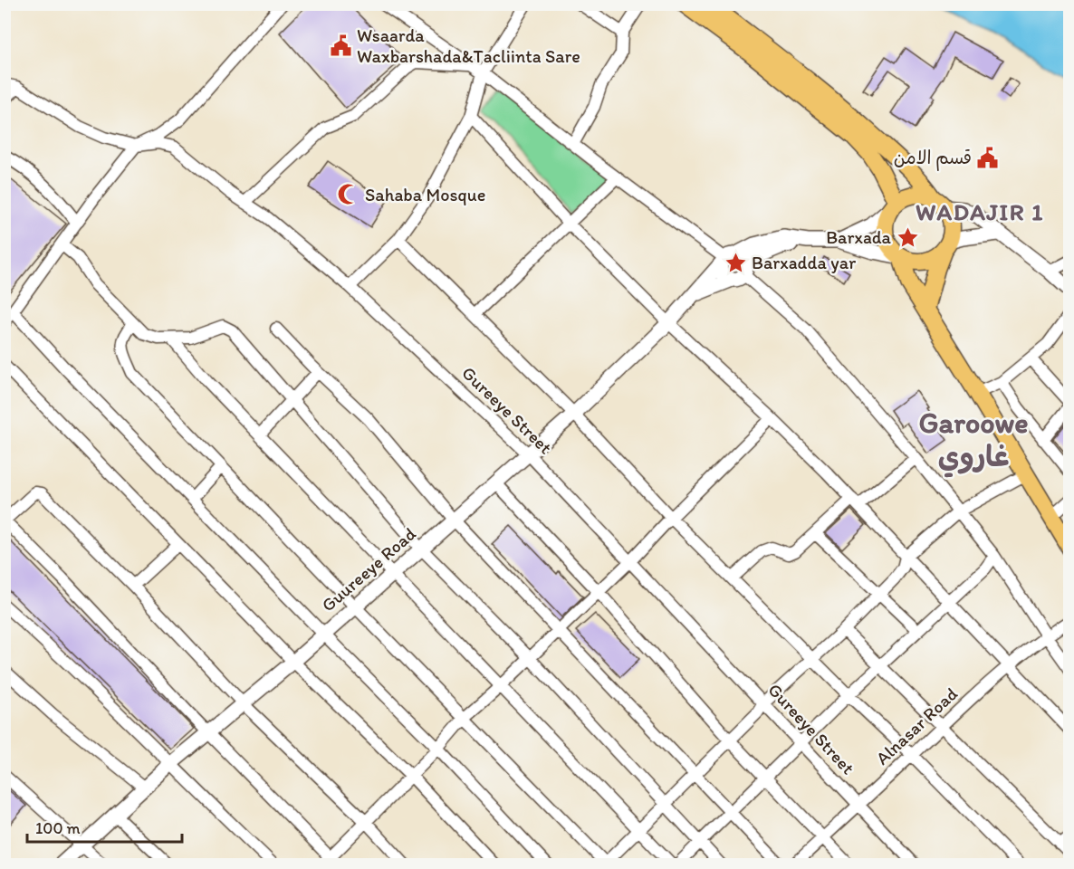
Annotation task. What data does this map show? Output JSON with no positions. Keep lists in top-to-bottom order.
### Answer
{
  "streets": {
    "street": ["Gureeye Street", "Guureeye Road", "Alnasar Road"]
  },
  "crossings": [
    ["Gureeye Street", "Guureeye Road"],
    ["Gureeye Street", "Alnasar Road"]
  ],
  "districts": ["WADAJIR 1", "Garoowe غاروي"],
  "places": {
    "public building": ["Wsaarda Waxbarshada&Tacliinta Sare", "قسم الامن"],
    "mosque": ["Sahaba Mosque"],
    "place": ["Barxada", "Barxadda yar"]
  },
  "scale_bar": "100 m"
}
